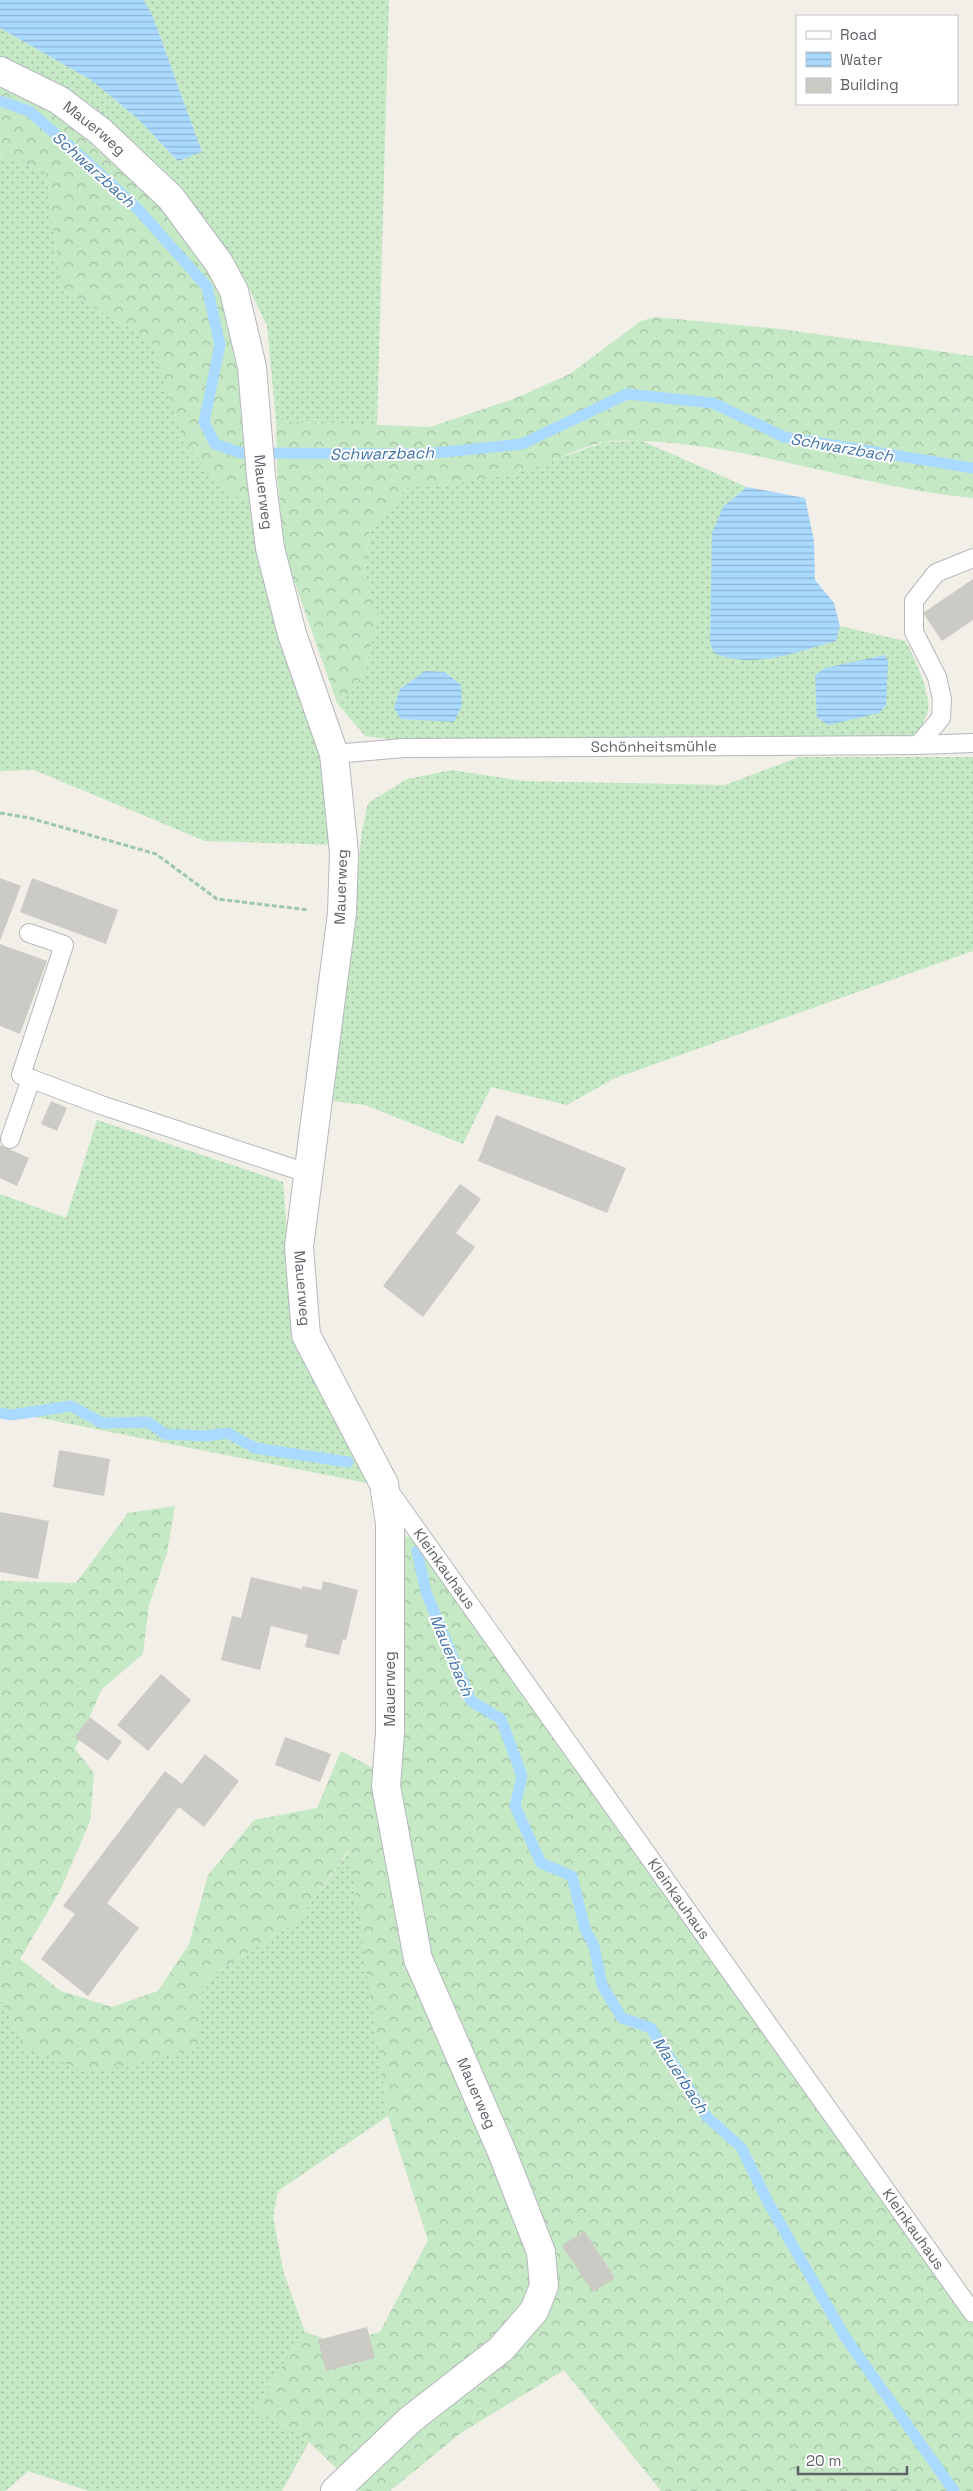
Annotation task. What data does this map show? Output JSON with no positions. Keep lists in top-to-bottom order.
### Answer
{
  "streets": {
    "street": ["Mauerweg"],
    "lane": ["Schönheitsmühle", "Kleinkauhaus"]
  },
  "crossings": [
    ["Mauerweg", "Schönheitsmühle"],
    ["Mauerweg", "Kleinkauhaus"]
  ],
  "water": ["Schwarzbach", "Mauerbach"],
  "legend": ["Road", "Water", "Building"],
  "scale_bar": "20 m"
}
